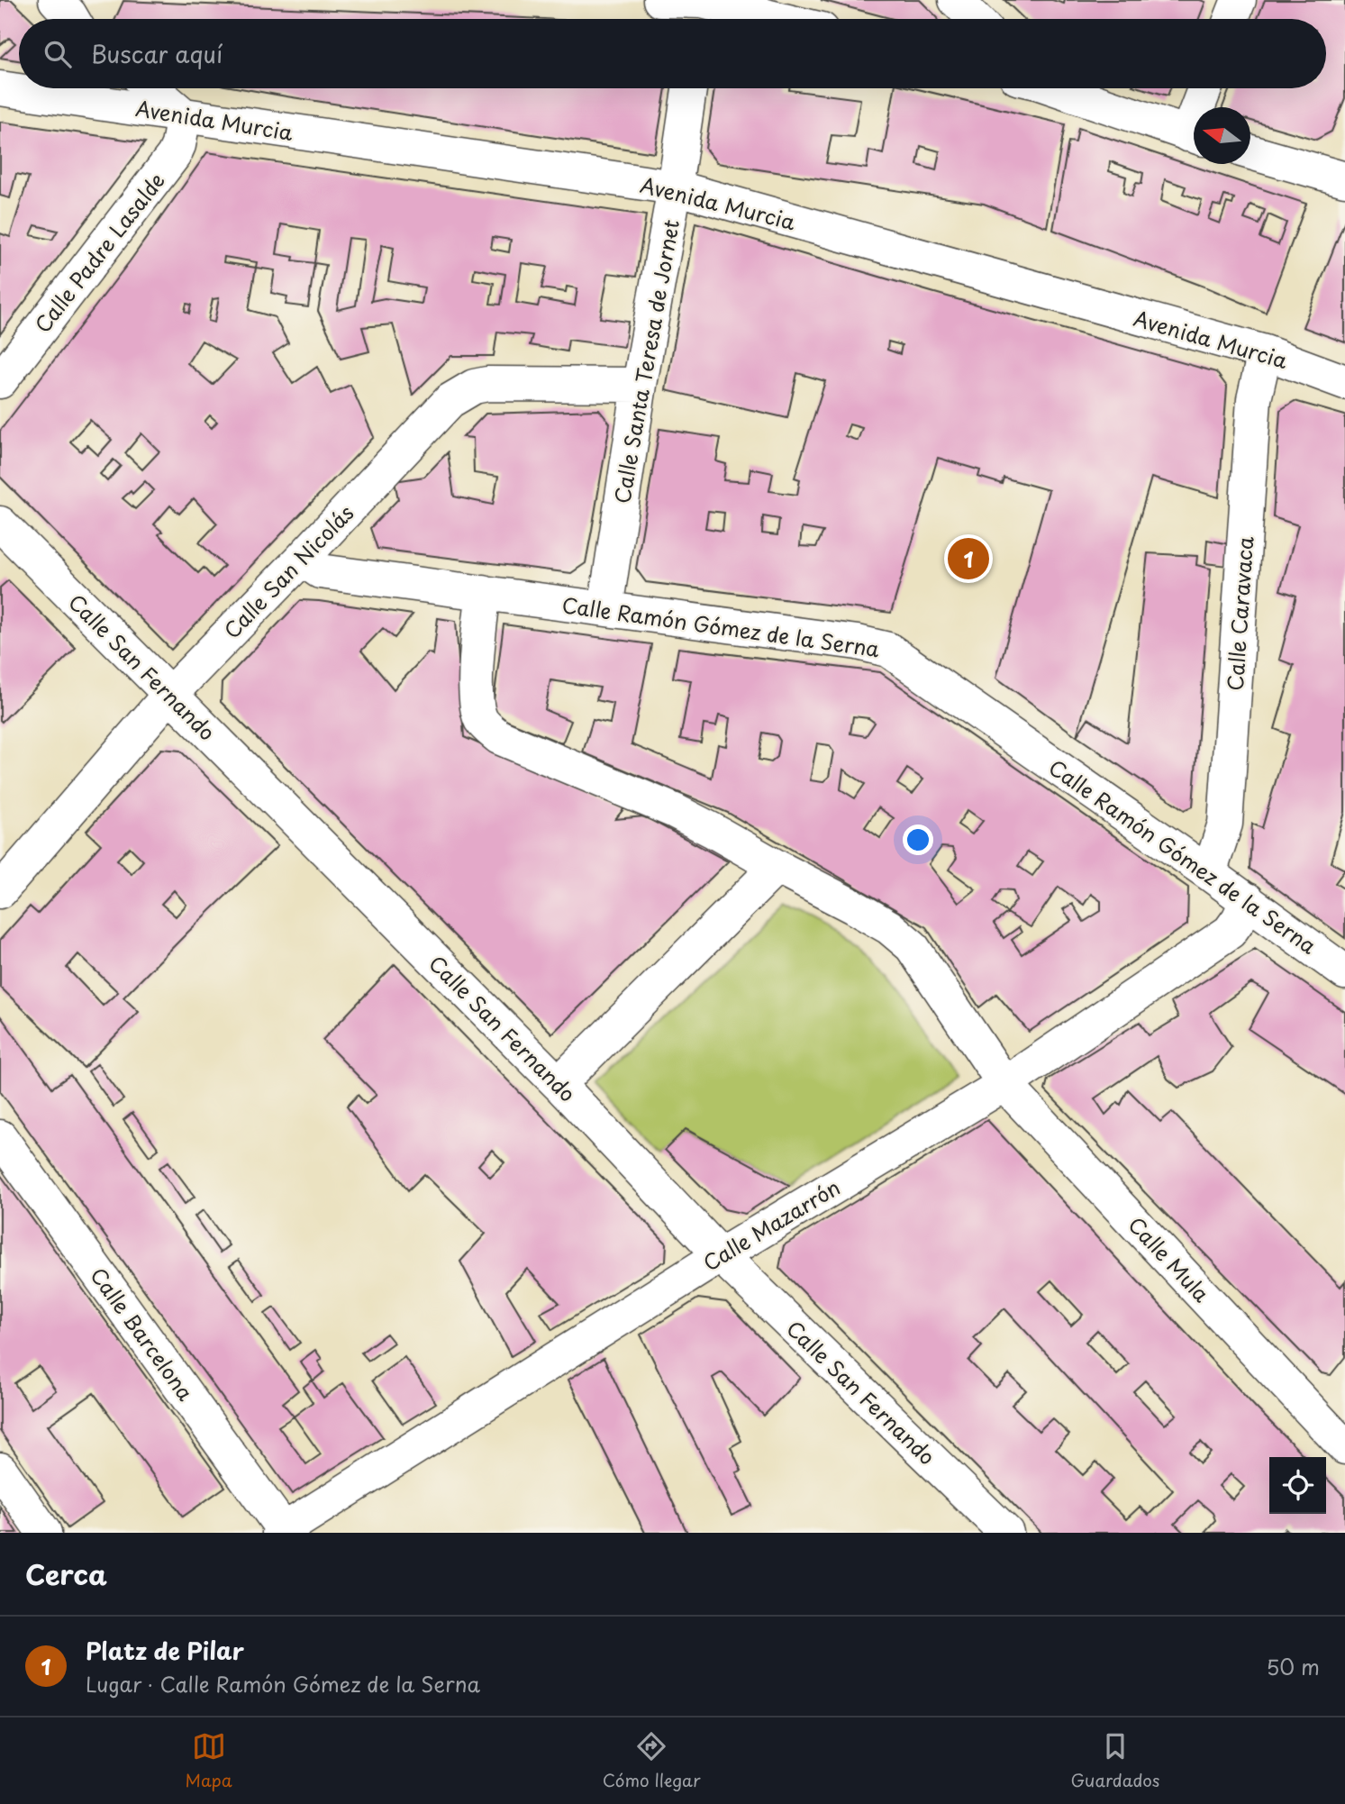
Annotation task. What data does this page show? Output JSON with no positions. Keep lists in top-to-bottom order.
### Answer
{
  "streets": {
    "street": [
      "Avenida Murcia",
      "Calle Padre Lasalde",
      "Calle Santa Teresa de Jornet",
      "Calle San Nicolás",
      "Calle Caravaca",
      "Calle Ramón Gómez de la Serna",
      "Calle San Fernando",
      "Calle Mazarrón",
      "Calle Mula",
      "Calle Barcelona"
    ]
  },
  "crossings": [
    ["Avenida Murcia", "Calle Padre Lasalde"],
    ["Avenida Murcia", "Calle Santa Teresa de Jornet"],
    ["Avenida Murcia", "Calle Caravaca"],
    ["Calle Santa Teresa de Jornet", "Calle San Nicolás"],
    ["Calle Santa Teresa de Jornet", "Calle Ramón Gómez de la Serna"],
    ["Calle San Nicolás", "Calle Ramón Gómez de la Serna"],
    ["Calle San Nicolás", "Calle San Fernando"],
    ["Calle Caravaca", "Calle Ramón Gómez de la Serna"],
    ["Calle Ramón Gómez de la Serna", "Calle Mazarrón"],
    ["Calle Ramón Gómez de la Serna", "Calle Mula"],
    ["Calle San Fernando", "Calle Mazarrón"],
    ["Calle Mazarrón", "Calle Mula"],
    ["Calle Mazarrón", "Calle Barcelona"]
  ],
  "north": "left",
  "page": {
    "search": "Buscar aquí",
    "pins": "1",
    "heading": "Cerca",
    "list": [
      {
        "mark": "1",
        "name": "Platz de Pilar",
        "note": "Lugar · Calle Ramón Gómez de la Serna",
        "value": "50 m"
      }
    ],
    "nav": ["Mapa", "Cómo llegar", "Guardados"]
  }
}
